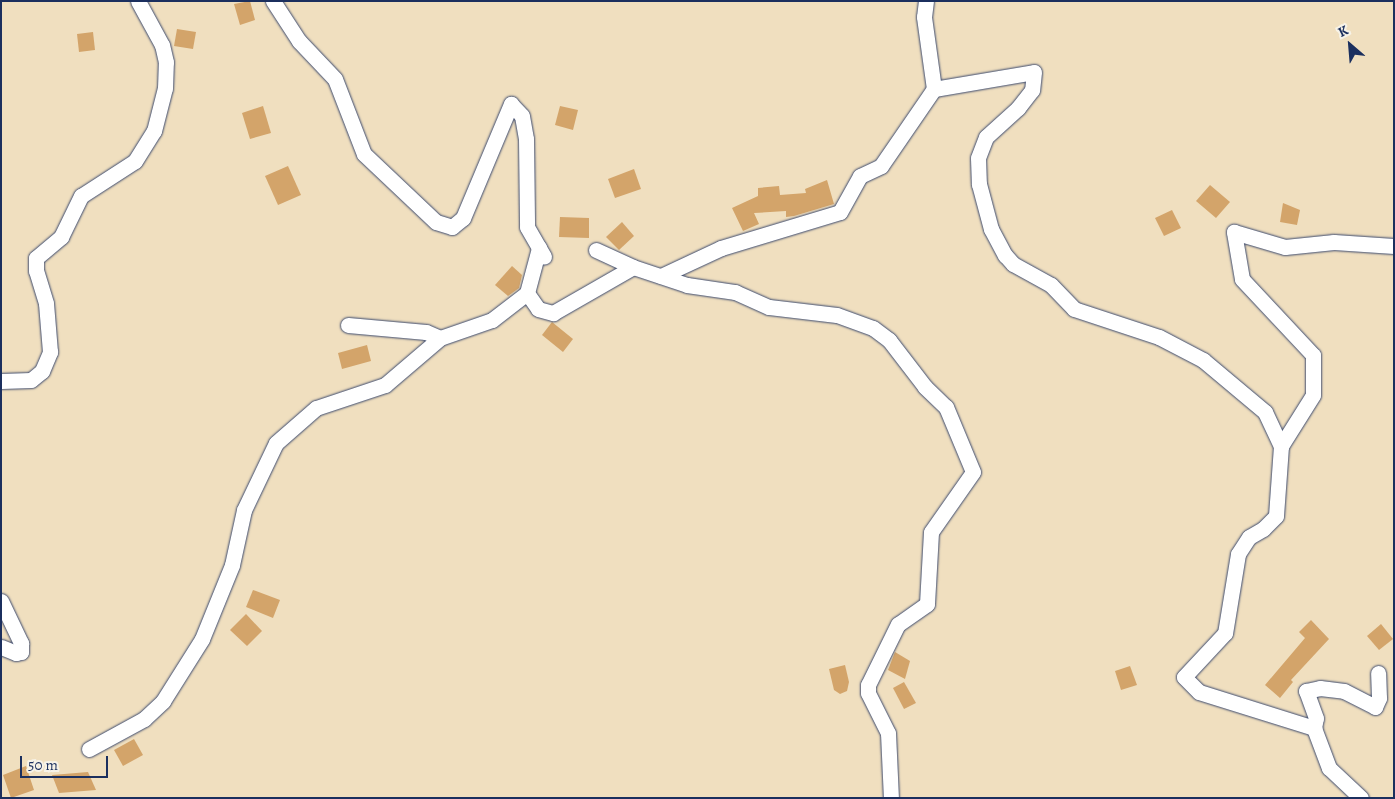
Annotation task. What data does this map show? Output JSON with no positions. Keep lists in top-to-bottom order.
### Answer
{
  "scale_bar": "50 m",
  "north": "top left"
}
